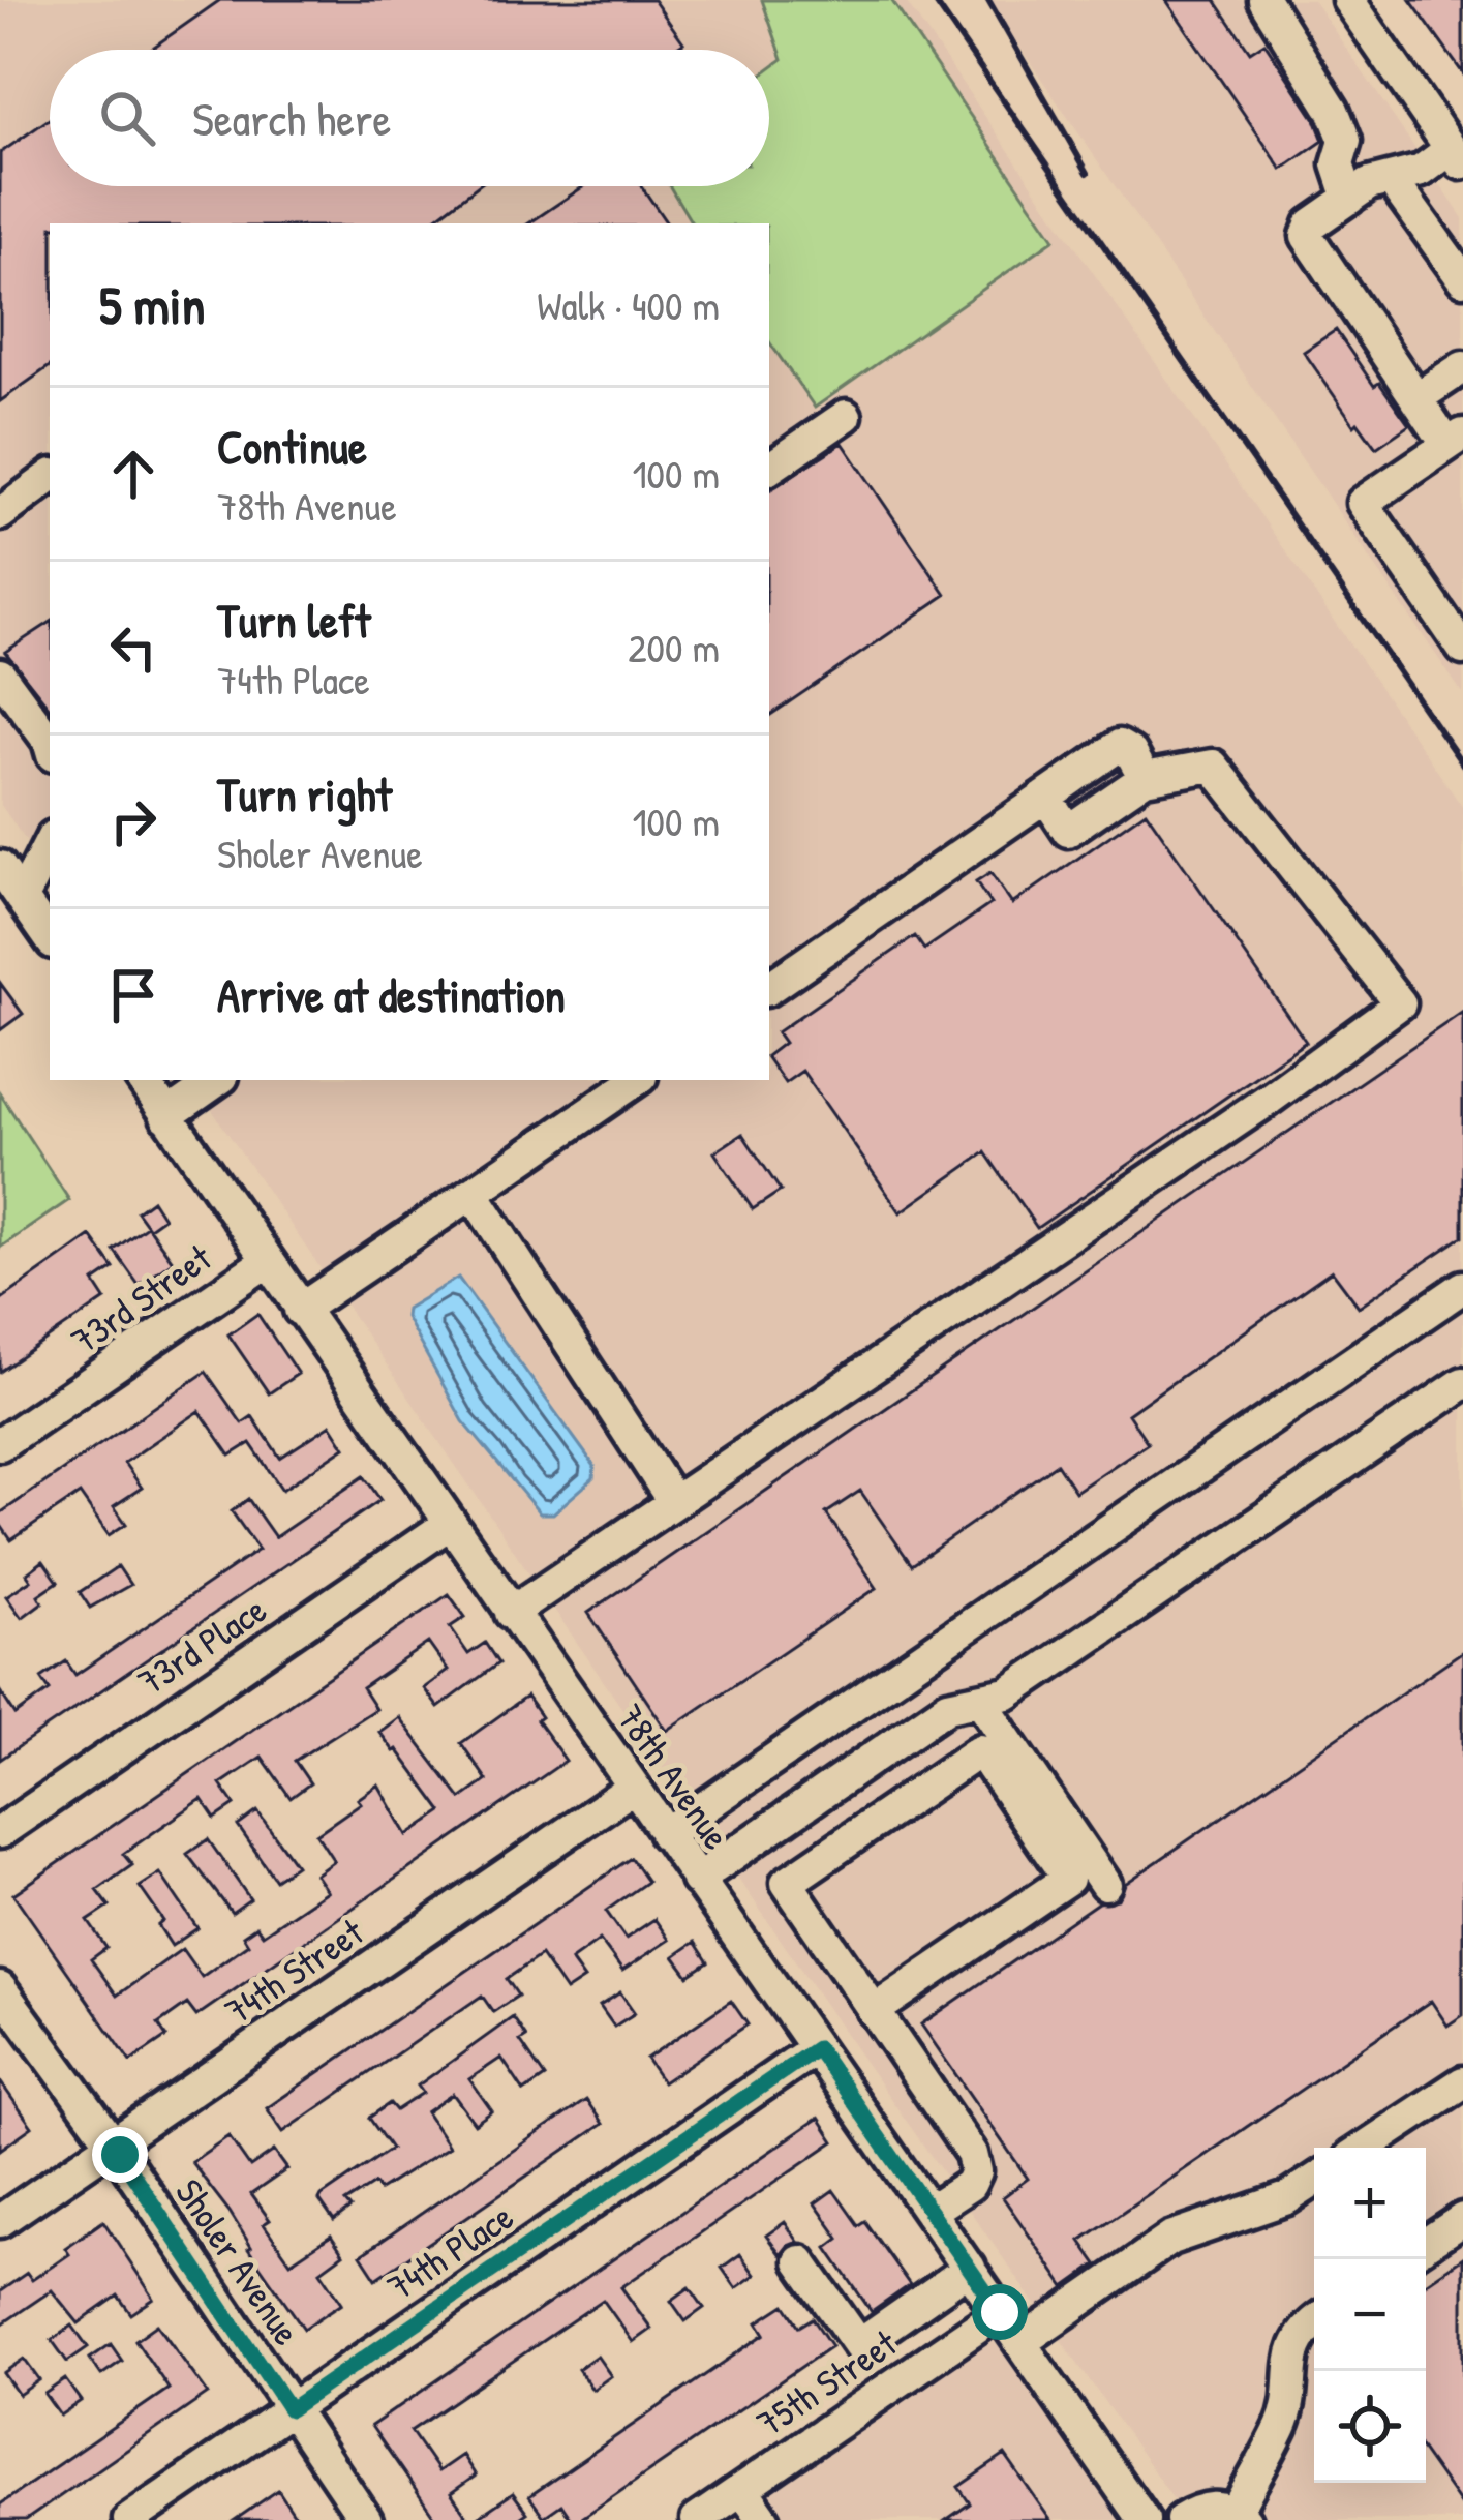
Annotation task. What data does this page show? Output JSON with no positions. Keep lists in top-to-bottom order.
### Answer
{
  "streets": {
    "street": [
      "73rd Street",
      "73rd Place",
      "78th Avenue",
      "74th Street",
      "74th Place",
      "Sholer Avenue",
      "75th Street"
    ]
  },
  "crossings": [
    ["73rd Street", "78th Avenue"],
    ["73rd Place", "78th Avenue"],
    ["78th Avenue", "74th Street"],
    ["78th Avenue", "74th Place"],
    ["78th Avenue", "75th Street"],
    ["74th Street", "Sholer Avenue"],
    ["74th Place", "Sholer Avenue"]
  ],
  "page": {
    "search": "Search here",
    "heading": ["5 min", "Walk · 400 m"],
    "list": [
      ["Continue", "78th Avenue", "100 m"],
      ["Turn left", "74th Place", "200 m"],
      ["Turn right", "Sholer Avenue", "100 m"],
      "Arrive at destination"
    ],
    "map_buttons": ["+", "−"]
  }
}
